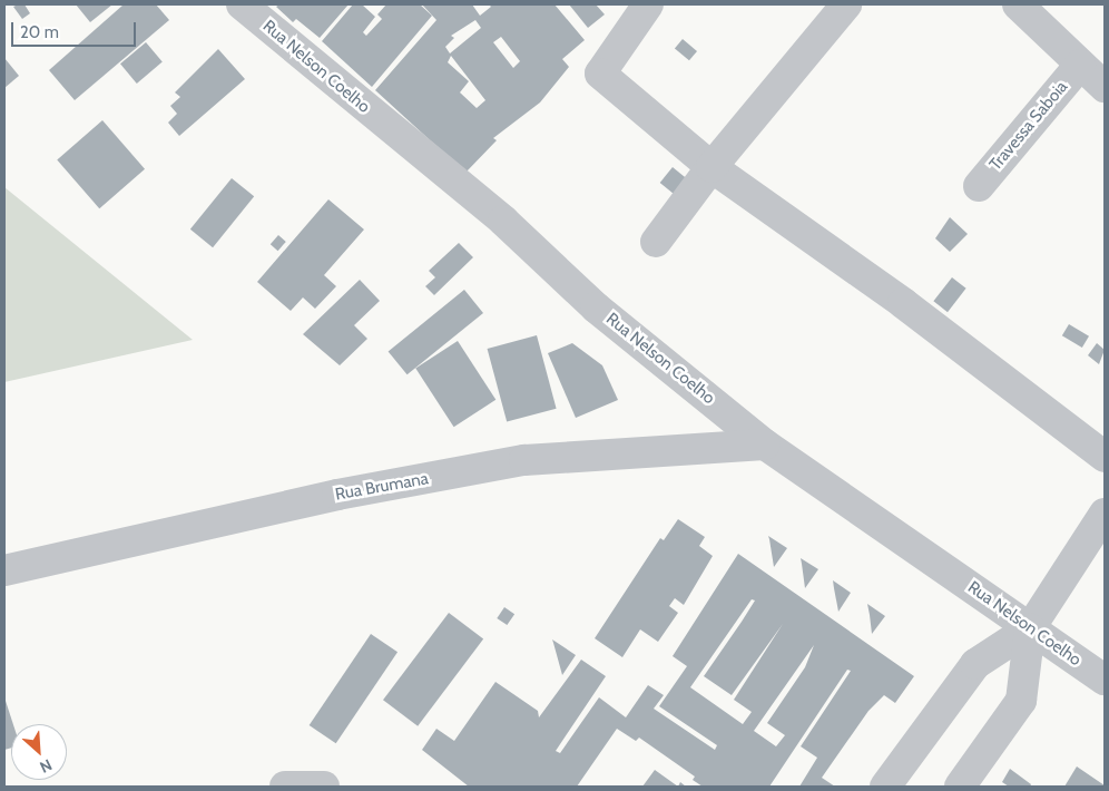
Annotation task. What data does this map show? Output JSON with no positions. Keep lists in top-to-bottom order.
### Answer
{
  "streets": {
    "street": ["Rua Nelson Coelho", "Travessa Saboia", "Rua Brumana"]
  },
  "crossings": [
    ["Rua Nelson Coelho", "Rua Brumana"]
  ],
  "scale_bar": "20 m",
  "north": "bottom right"
}
